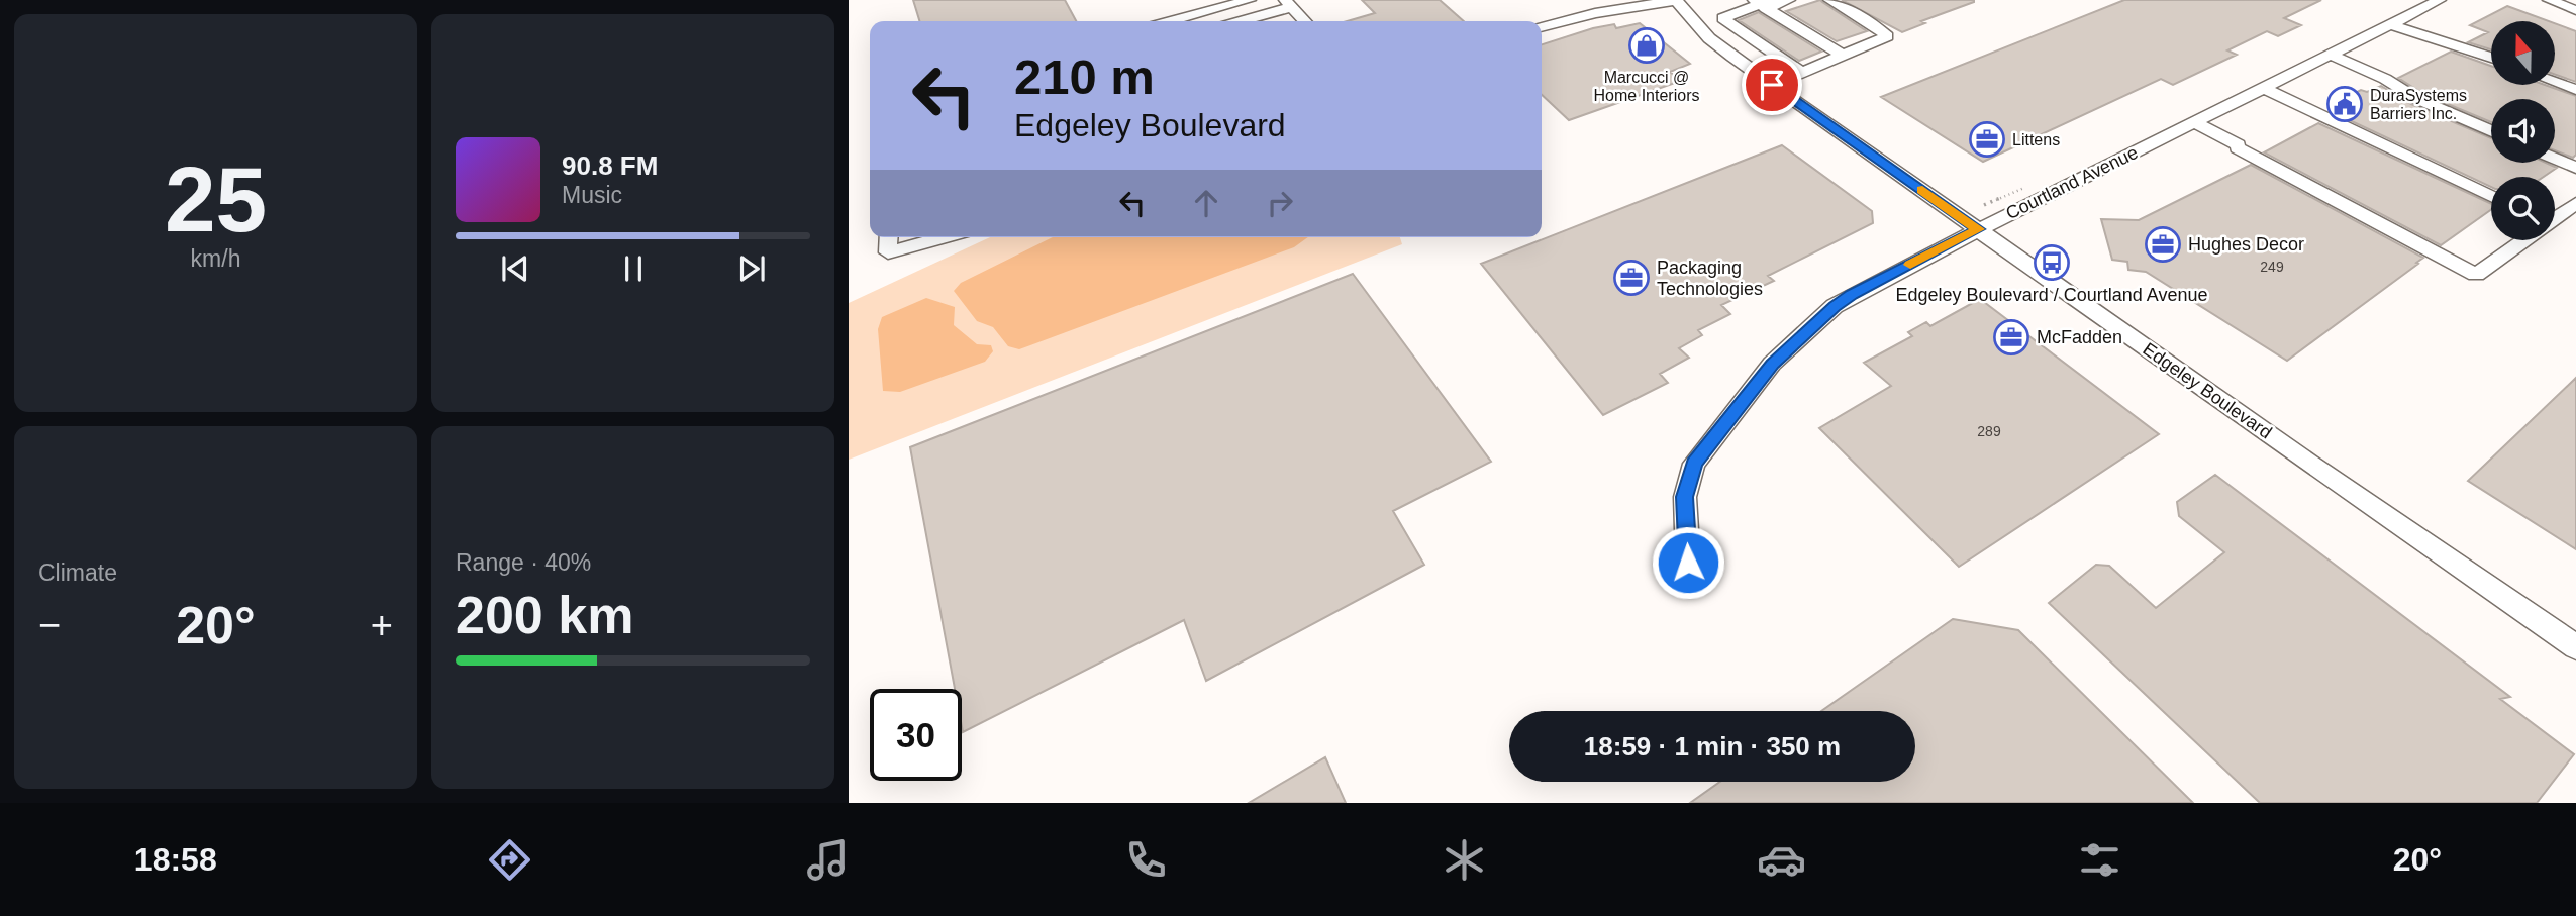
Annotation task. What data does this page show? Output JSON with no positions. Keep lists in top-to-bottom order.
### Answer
{
  "streets": {
    "street": ["Courtland Avenue", "Edgeley Boulevard"]
  },
  "crossings": [
    ["Courtland Avenue", "Edgeley Boulevard"]
  ],
  "places": {
    "shop": ["Marcucci @ Home Interiors"],
    "public building": ["DuraSystems Barriers Inc."],
    "office": [
      "Littens",
      "Hughes Decor",
      "Packaging Technologies",
      "McFadden"
    ],
    "bus stop": ["Edgeley Boulevard / Courtland Avenue"]
  },
  "house_numbers": ["249", "289"],
  "north": "top",
  "page": {
    "tile": [
      ["25", "km/h"],
      "Climate",
      ["Range · 40%", "200 km"]
    ],
    "turn": ["210 m", "Edgeley Boulevard"],
    "song": ["90.8 FM", "Music"],
    "heat": ["−", "20°", "+"],
    "limit": "30",
    "trip": "18:59 · 1 min · 350 m",
    "tabs": ["18:58", "20°"]
  }
}
